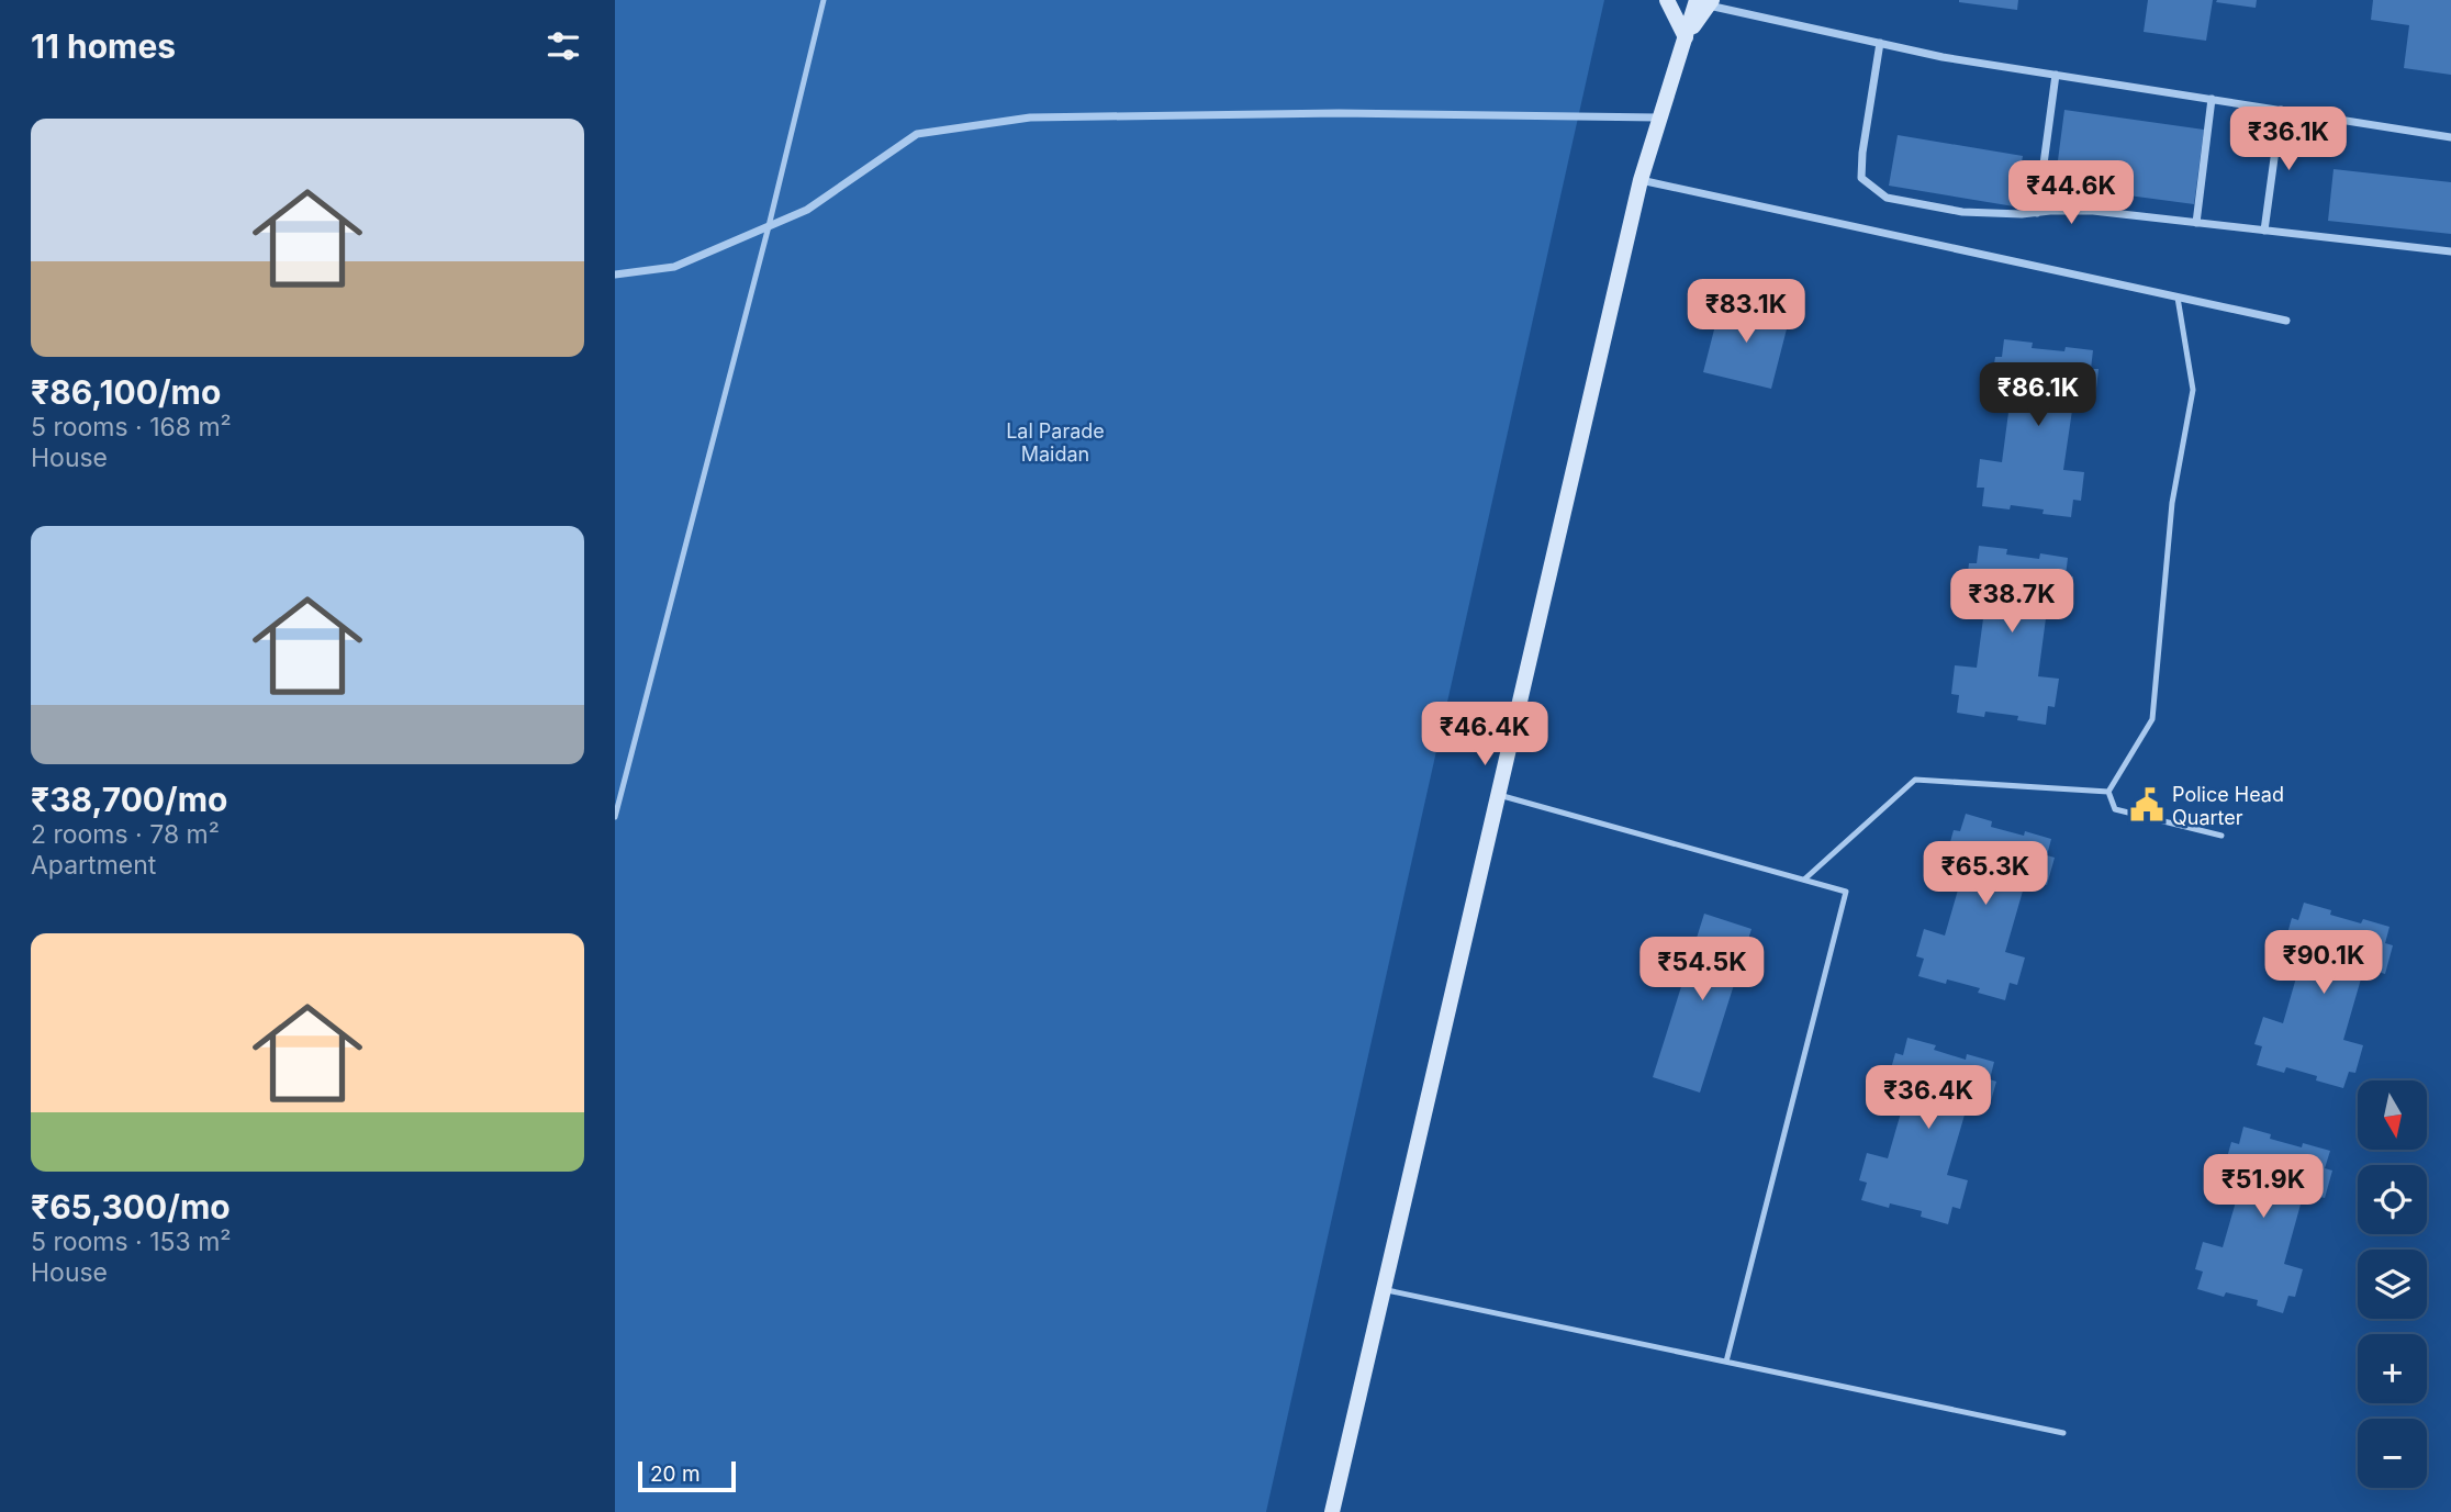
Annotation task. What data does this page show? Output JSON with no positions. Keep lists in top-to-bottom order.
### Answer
{
  "parks": ["Lal Parade Maidan"],
  "places": {
    "public building": ["Police Head Quarter"]
  },
  "scale_bar": "20 m",
  "north": "bottom",
  "page": {
    "heading": "11 homes",
    "list": [
      {
        "name": "₹86,100/mo",
        "note": "5 rooms · 168 m² · House"
      },
      {
        "name": "₹38,700/mo",
        "note": "2 rooms · 78 m² · Apartment"
      },
      {
        "name": "₹65,300/mo",
        "note": "5 rooms · 153 m² · House"
      }
    ],
    "price": [
      "₹36.1K",
      "₹44.6K",
      "₹83.1K",
      "₹86.1K",
      "₹38.7K",
      "₹46.4K",
      "₹65.3K",
      "₹90.1K",
      "₹54.5K",
      "₹36.4K",
      "₹51.9K"
    ],
    "map_buttons": ["+", "−"],
    "scale": "20 m"
  }
}
